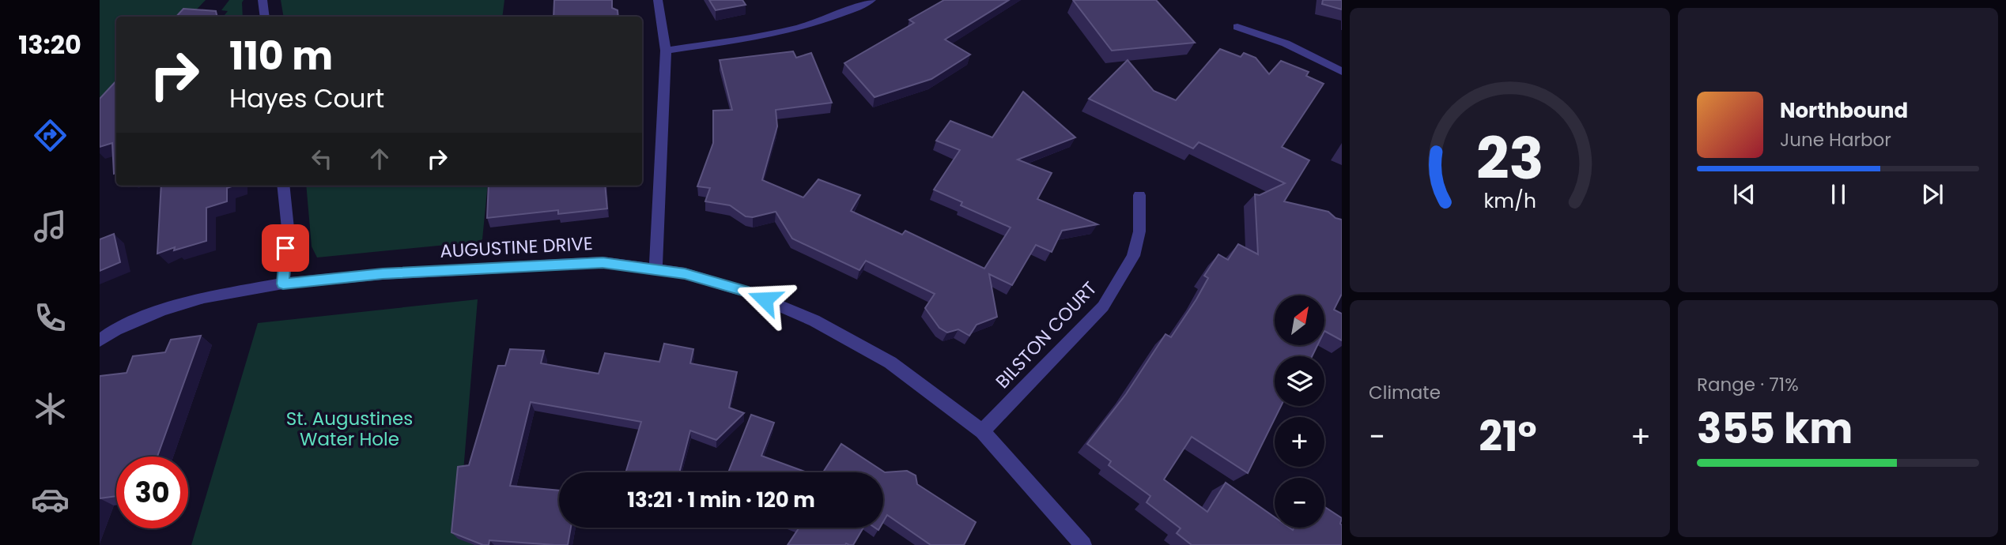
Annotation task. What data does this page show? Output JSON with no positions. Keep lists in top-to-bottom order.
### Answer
{
  "streets": {
    "street": ["AUGUSTINE DRIVE", "BILSTON COURT"]
  },
  "crossings": [
    ["AUGUSTINE DRIVE", "BILSTON COURT"]
  ],
  "parks": ["St. Augustines Water Hole"],
  "north": "top right",
  "page": {
    "tabs": "13:20",
    "turn": ["110 m", "Hayes Court"],
    "song": ["Northbound", "June Harbor"],
    "map_buttons": ["+", "−"],
    "tile": [
      "Climate",
      ["Range · 71%", "355 km"]
    ],
    "heat": ["−", "21°", "+"],
    "limit": "30",
    "trip": "13:21 · 1 min · 120 m",
    "gauge": ["23", "km/h"]
  }
}
